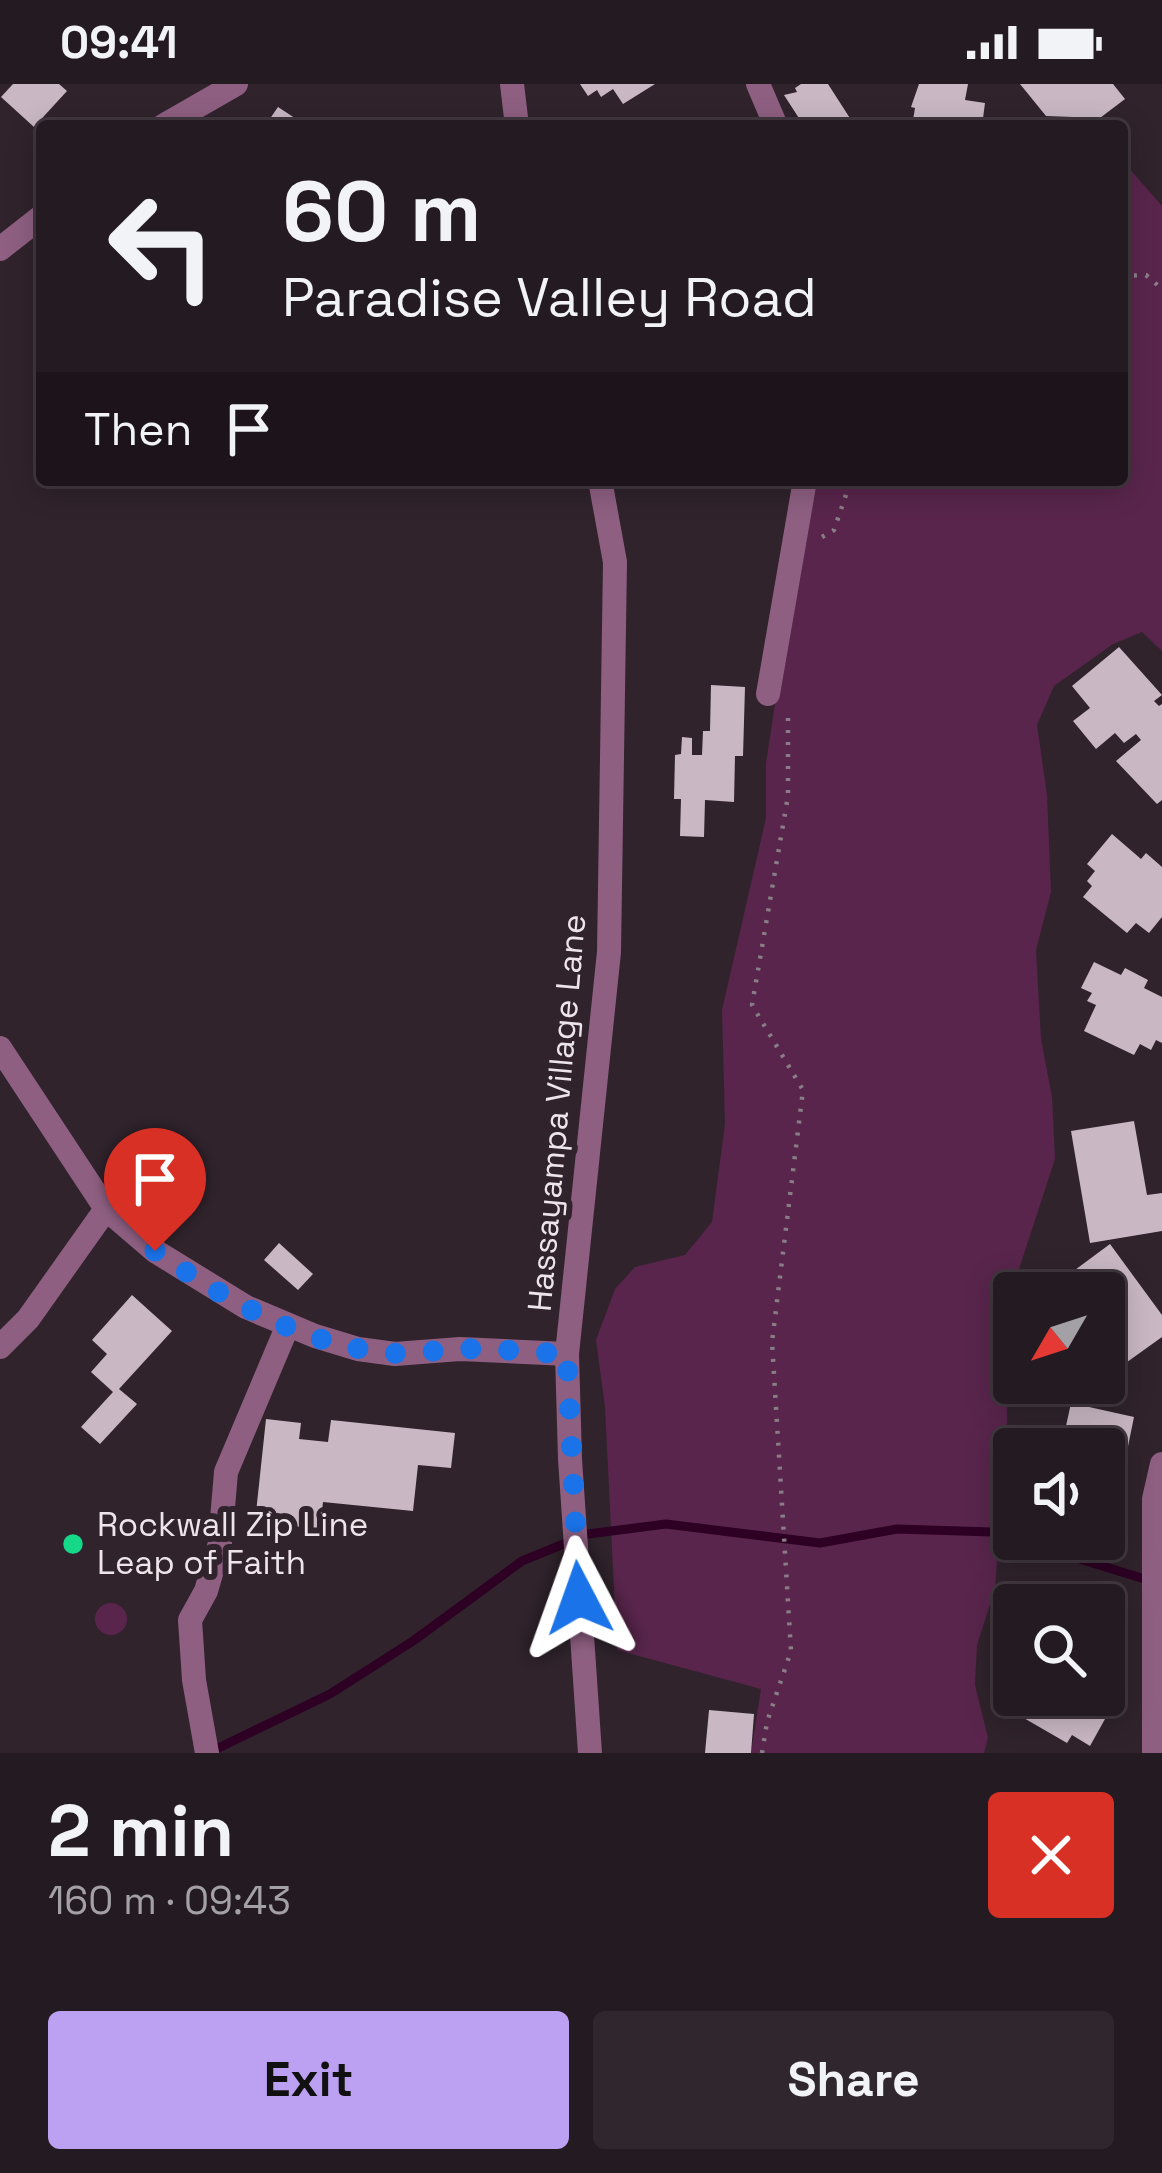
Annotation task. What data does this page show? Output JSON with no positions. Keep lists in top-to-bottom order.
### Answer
{
  "streets": {
    "street": ["Hassayampa Village Lane"]
  },
  "places": ["Rockwall Zip Line Leap of Faith"],
  "north": "bottom left",
  "page": {
    "status": "09:41",
    "turn": ["60 m", "Paradise Valley Road"],
    "then": "Then",
    "heading": ["2 min", "160 m · 09:43"],
    "buttons": ["Exit", "Share"]
  }
}
